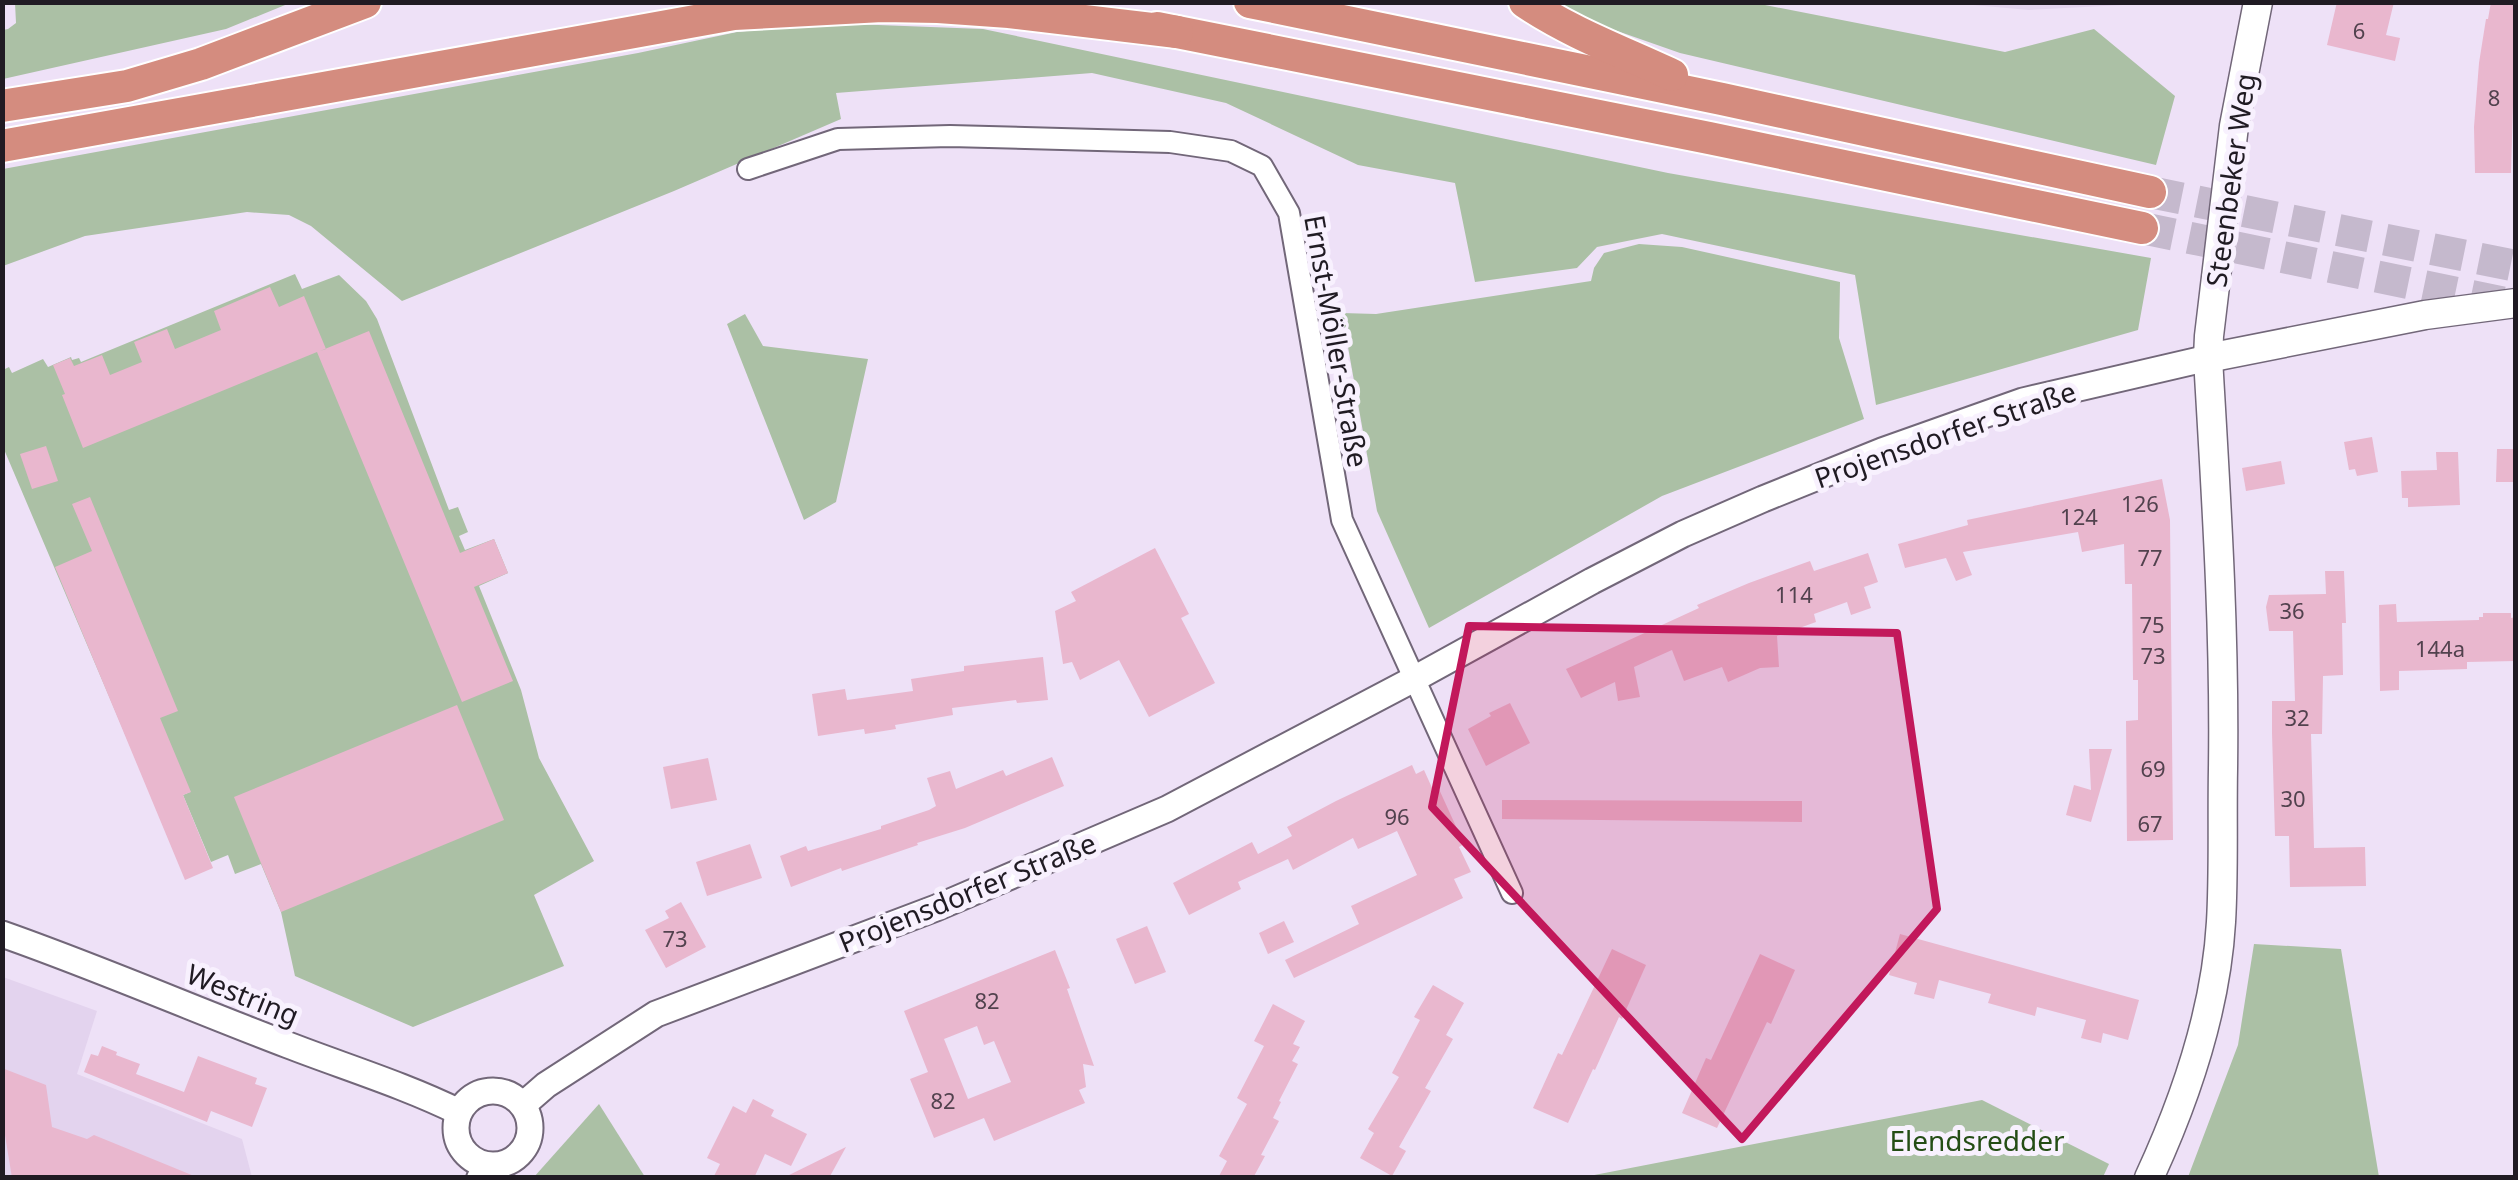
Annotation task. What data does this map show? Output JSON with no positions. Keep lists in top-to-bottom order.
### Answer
{
  "streets": {
    "main road": ["Steenbeker Weg", "Projensdorfer Straße"],
    "street": ["Ernst-Möller-Straße", "Westring"]
  },
  "crossings": [
    ["Steenbeker Weg", "Projensdorfer Straße"],
    ["Ernst-Möller-Straße", "Projensdorfer Straße"],
    ["Projensdorfer Straße", "Westring"]
  ],
  "parks": ["Elendsredder"],
  "house_numbers": [
    "6",
    "8",
    "126",
    "124",
    "77",
    "114",
    "36",
    "75",
    "144a",
    "73",
    "32",
    "69",
    "30",
    "96",
    "67",
    "73",
    "82",
    "82"
  ]
}
